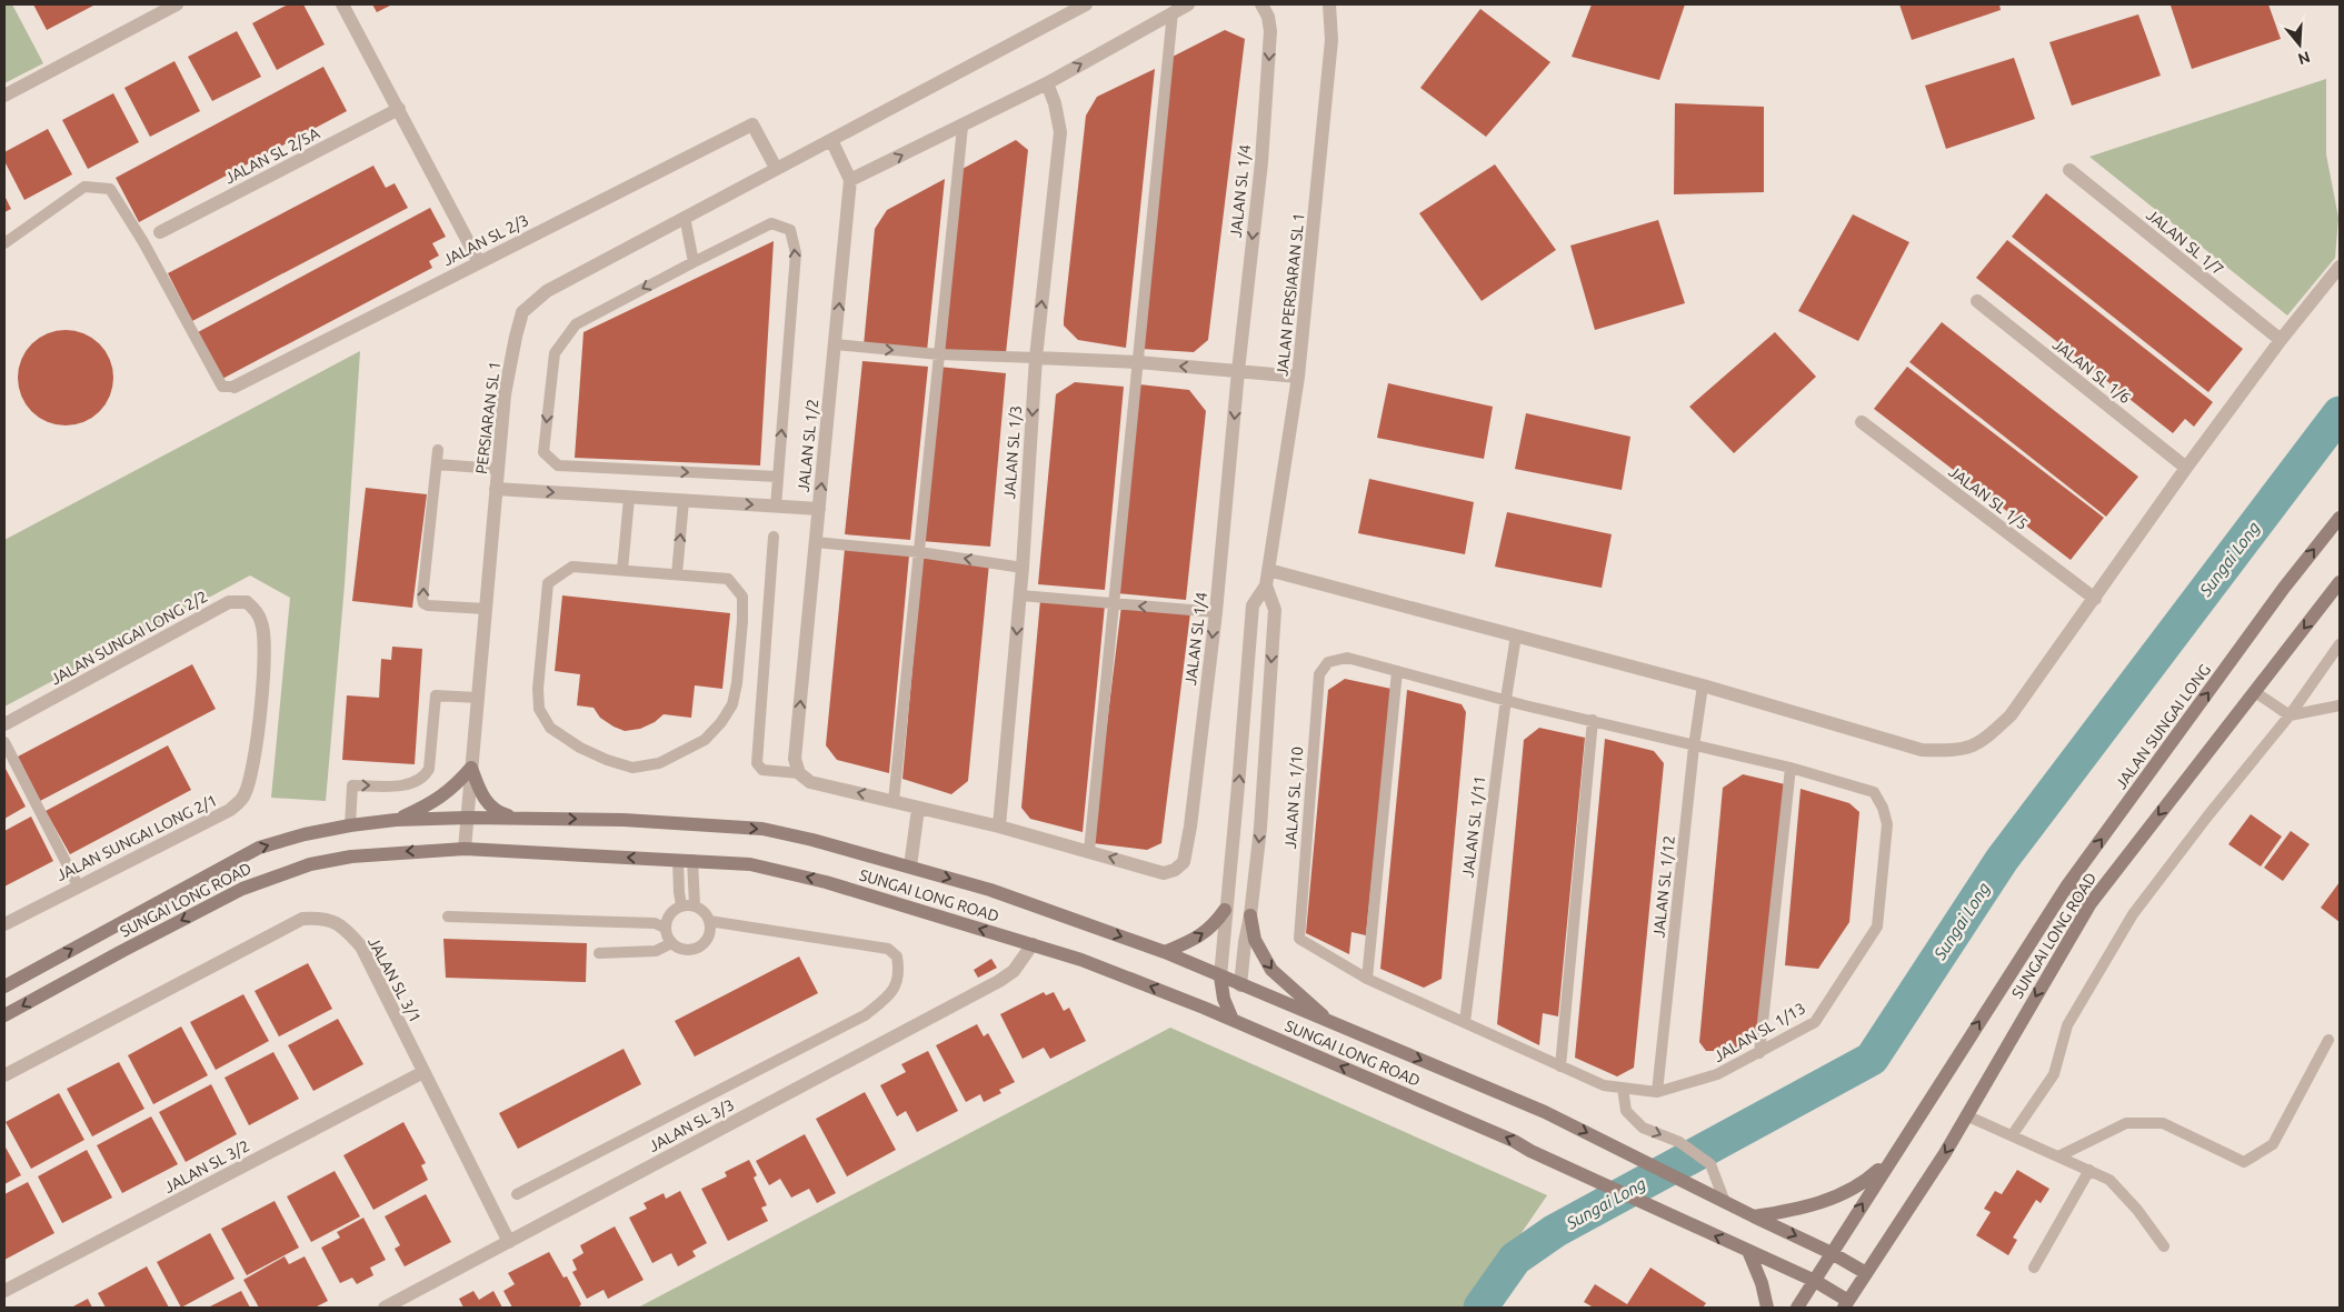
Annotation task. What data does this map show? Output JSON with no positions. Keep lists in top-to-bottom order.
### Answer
{
  "streets": {
    "street": [
      "JALAN SL 2/5A",
      "JALAN SL 1/4",
      "JALAN SL 2/3",
      "JALAN SL 1/7",
      "JALAN PERSIARAN SL 1",
      "JALAN SL 1/6",
      "PERSIARAN SL 1",
      "JALAN SL 1/2",
      "JALAN SL 1/3",
      "JALAN SL 1/5",
      "JALAN SUNGAI LONG 2/2",
      "JALAN SUNGAI LONG",
      "JALAN SUNGAI LONG 2/1",
      "SUNGAI LONG ROAD",
      "JALAN SL 3/1",
      "JALAN SL 3/3",
      "JALAN SL 3/2"
    ],
    "lane": [
      "JALAN SL 1/10",
      "JALAN SL 1/11",
      "JALAN SL 1/12",
      "JALAN SL 1/13"
    ]
  },
  "crossings": [
    ["JALAN SL 1/4", "JALAN SL 1/2"],
    ["JALAN SL 1/4", "JALAN SL 1/3"],
    ["JALAN SL 2/3", "PERSIARAN SL 1"],
    ["PERSIARAN SL 1", "SUNGAI LONG ROAD"],
    ["JALAN SUNGAI LONG 2/2", "JALAN SUNGAI LONG 2/1"],
    ["JALAN SUNGAI LONG", "SUNGAI LONG ROAD"],
    ["JALAN SL 1/12", "JALAN SL 1/13"],
    ["SUNGAI LONG ROAD", "JALAN SL 3/3"],
    ["JALAN SL 3/1", "JALAN SL 3/3"],
    ["JALAN SL 3/1", "JALAN SL 3/2"]
  ],
  "one_way": ["JALAN SL 1/2", "JALAN SUNGAI LONG"],
  "water": ["Sungai Long"],
  "north": "bottom"
}
